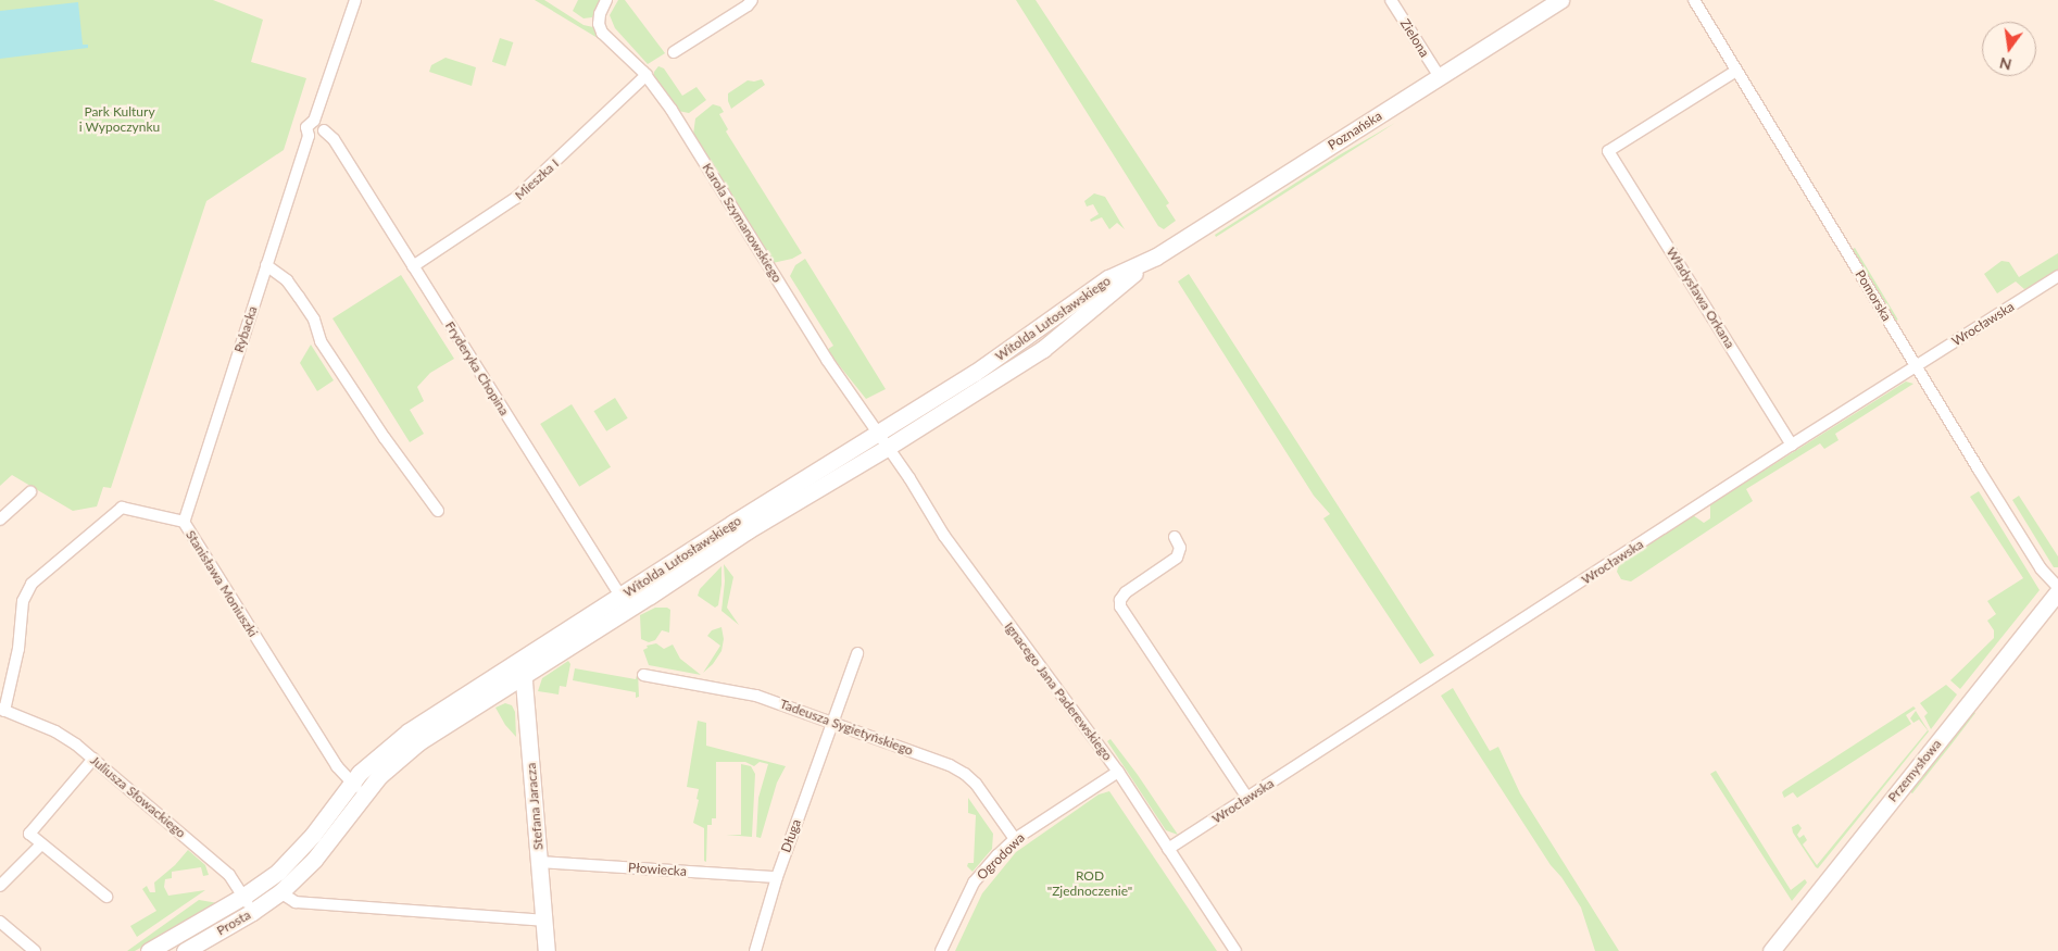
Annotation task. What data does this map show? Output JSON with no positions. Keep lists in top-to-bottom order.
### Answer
{
  "streets": {
    "main road": [
      "Poznańska",
      "Witolda Lutosławskiego",
      "Przemysłowa",
      "Stefana Jaracza",
      "Prosta"
    ],
    "street": [
      "Zielona",
      "Mieszka I",
      "Karola Szymanowskiego",
      "Pomorska",
      "Władysława Orkana",
      "Wrocławska",
      "Rybacka",
      "Fryderyka Chopina",
      "Stanisława Moniuszki",
      "Ignacego Jana Paderewskiego",
      "Tadeusza Sygietyńskiego",
      "Juliusza Słowackiego",
      "Długa",
      "Ogrodowa",
      "Płowiecka"
    ]
  },
  "crossings": [
    ["Zielona", "Poznańska"],
    ["Poznańska", "Witolda Lutosławskiego"],
    ["Mieszka I", "Karola Szymanowskiego"],
    ["Mieszka I", "Fryderyka Chopina"],
    ["Karola Szymanowskiego", "Witolda Lutosławskiego"],
    ["Karola Szymanowskiego", "Ignacego Jana Paderewskiego"],
    ["Pomorska", "Władysława Orkana"],
    ["Pomorska", "Wrocławska"],
    ["Władysława Orkana", "Wrocławska"],
    ["Witolda Lutosławskiego", "Fryderyka Chopina"],
    ["Witolda Lutosławskiego", "Stanisława Moniuszki"],
    ["Witolda Lutosławskiego", "Ignacego Jana Paderewskiego"],
    ["Witolda Lutosławskiego", "Juliusza Słowackiego"],
    ["Witolda Lutosławskiego", "Stefana Jaracza"],
    ["Witolda Lutosławskiego", "Prosta"],
    ["Wrocławska", "Ignacego Jana Paderewskiego"],
    ["Rybacka", "Fryderyka Chopina"],
    ["Rybacka", "Stanisława Moniuszki"],
    ["Stanisława Moniuszki", "Juliusza Słowackiego"],
    ["Ignacego Jana Paderewskiego", "Ogrodowa"],
    ["Tadeusza Sygietyńskiego", "Długa"],
    ["Tadeusza Sygietyńskiego", "Ogrodowa"],
    ["Juliusza Słowackiego", "Prosta"],
    ["Stefana Jaracza", "Płowiecka"],
    ["Długa", "Płowiecka"]
  ],
  "parks": ["Park Kultury i Wypoczynku", "ROD \"Zjednoczenie\""],
  "north": "bottom"
}
